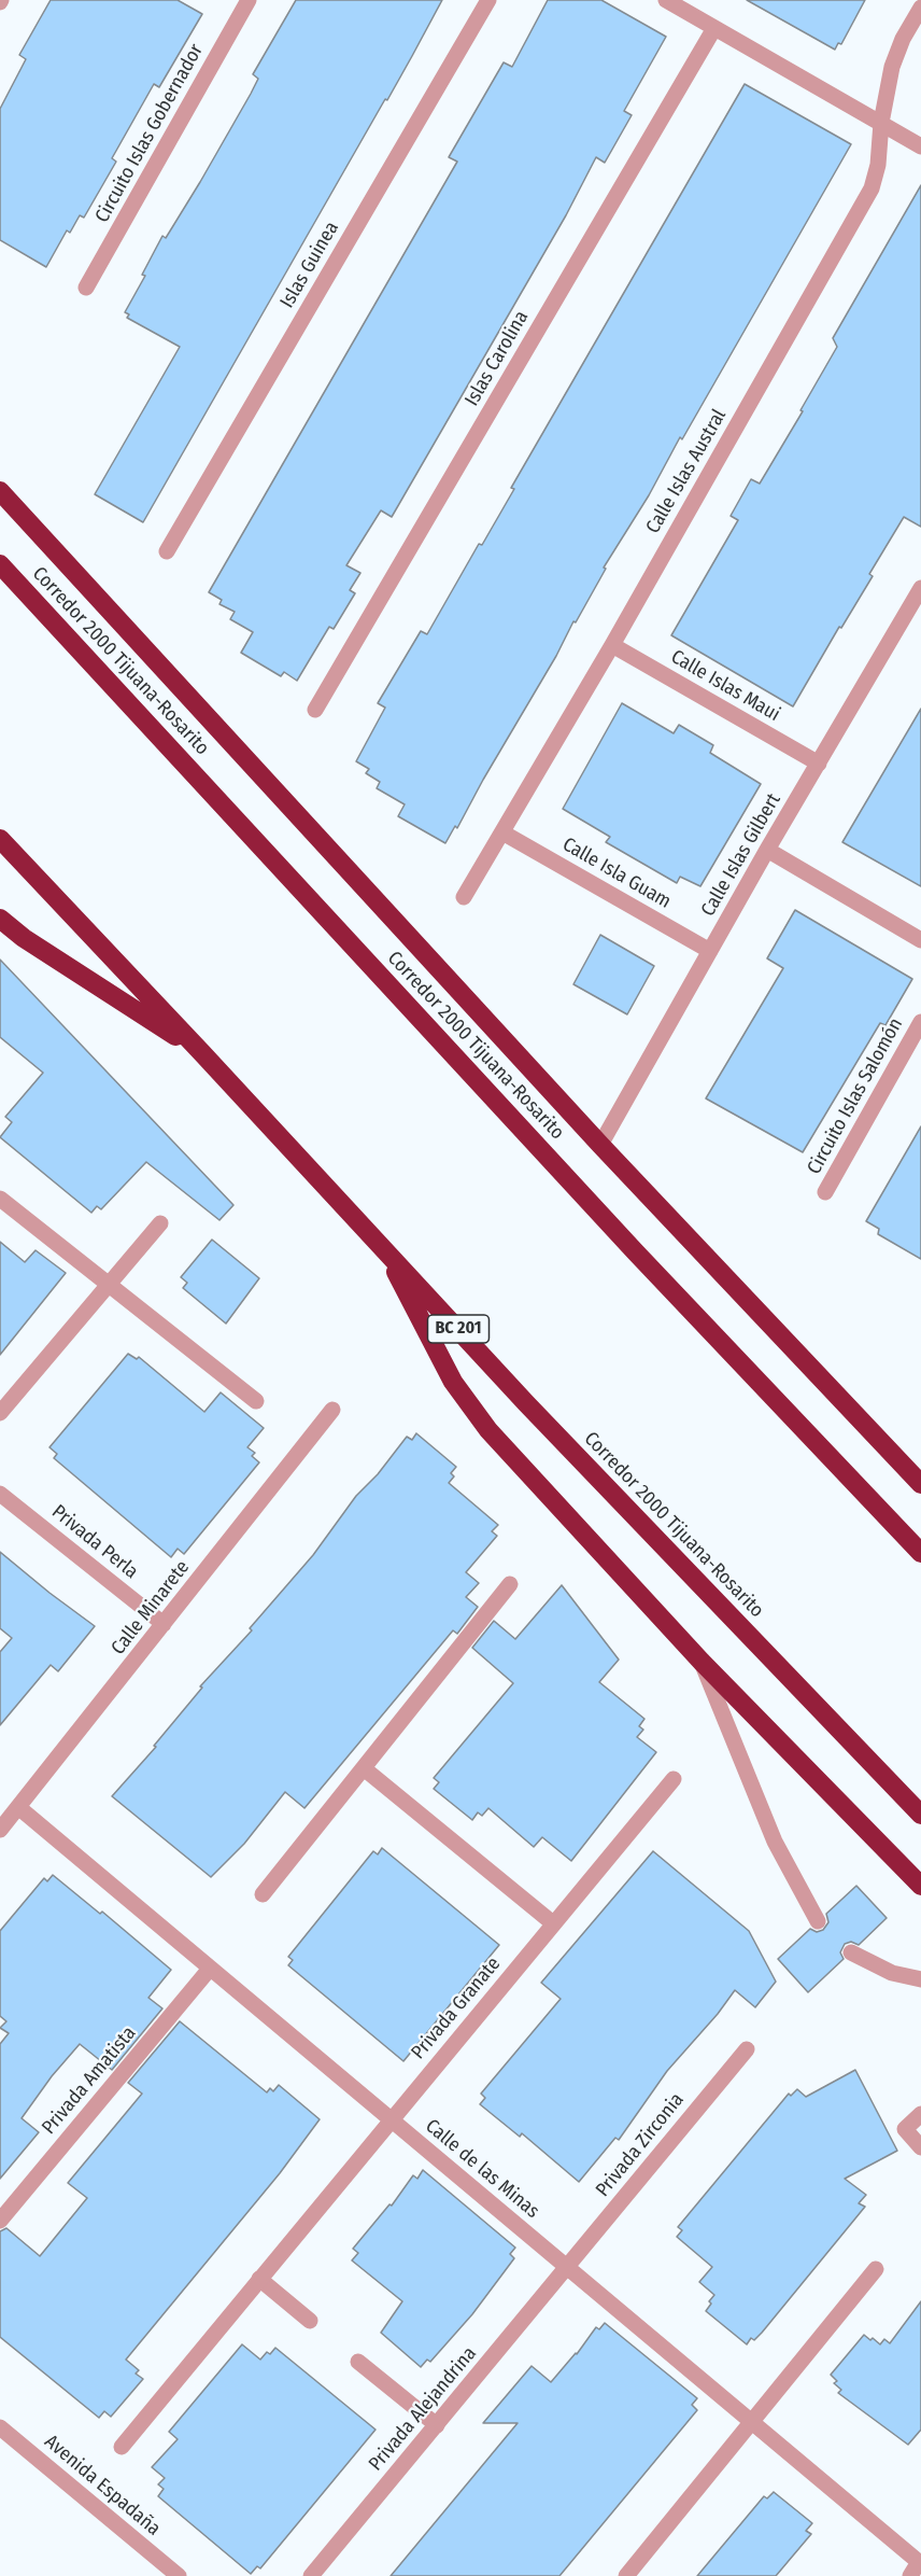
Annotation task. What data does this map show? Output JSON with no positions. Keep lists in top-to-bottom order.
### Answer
{
  "streets": {
    "highway": ["Corredor 2000 Tijuana-Rosarito", "BC 201"],
    "street": [
      "Circuito Islas Gobernador",
      "Islas Guinea",
      "Islas Carolina",
      "Calle Islas Austral",
      "Calle Islas Maui",
      "Calle Islas Gilbert",
      "Calle Isla Guam",
      "Circuito Islas Salomón",
      "Privada Perla",
      "Calle Minarete",
      "Privada Granate",
      "Privada Amatista",
      "Privada Zirconia",
      "Calle de las Minas",
      "Privada Alejandrina",
      "Avenida Espadaña"
    ]
  },
  "crossings": [
    ["Calle Islas Austral", "Calle Islas Maui"],
    ["Calle Islas Austral", "Calle Isla Guam"],
    ["Calle Islas Maui", "Calle Islas Gilbert"],
    ["Calle Islas Gilbert", "Calle Isla Guam"],
    ["Privada Perla", "Calle Minarete"],
    ["Calle Minarete", "Calle de las Minas"],
    ["Privada Granate", "Calle de las Minas"],
    ["Privada Amatista", "Calle de las Minas"],
    ["Privada Zirconia", "Calle de las Minas"],
    ["Privada Zirconia", "Privada Alejandrina"],
    ["Calle de las Minas", "Privada Alejandrina"]
  ]
}
